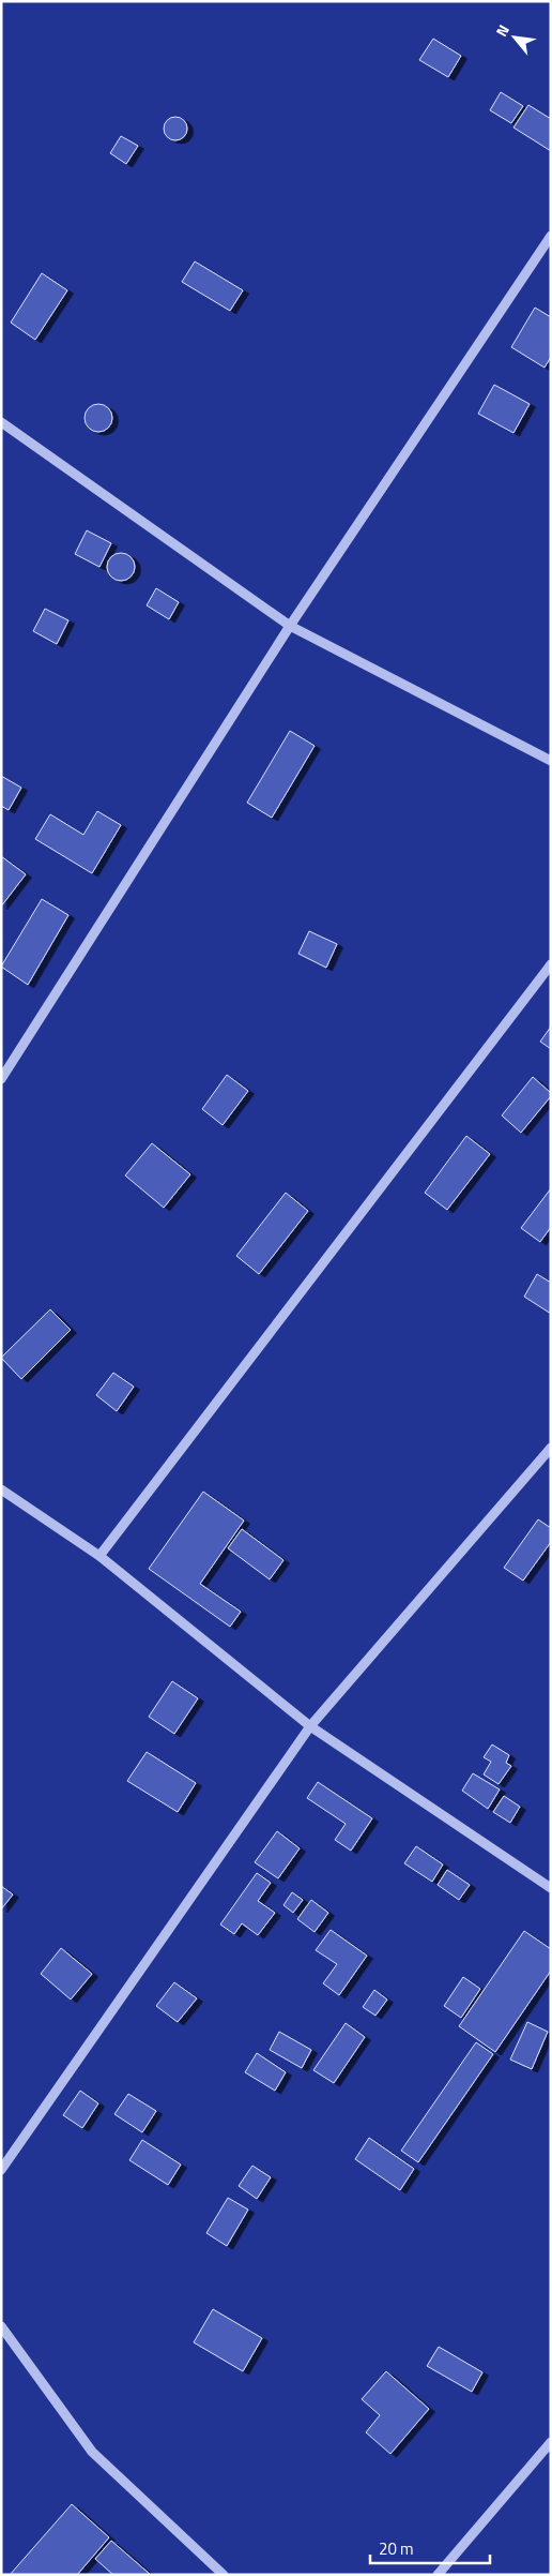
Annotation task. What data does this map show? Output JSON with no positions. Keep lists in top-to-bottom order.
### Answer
{
  "scale_bar": "20 m",
  "north": "top left"
}
